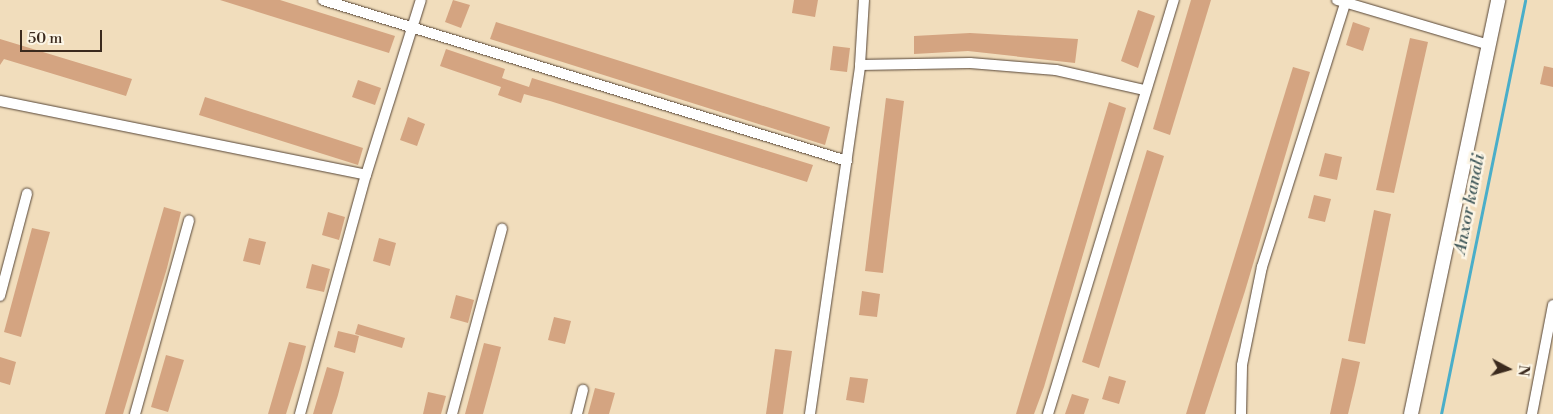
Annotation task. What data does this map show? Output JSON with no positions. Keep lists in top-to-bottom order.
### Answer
{
  "water": ["Anxor kanali"],
  "scale_bar": "50 m",
  "north": "right"
}
